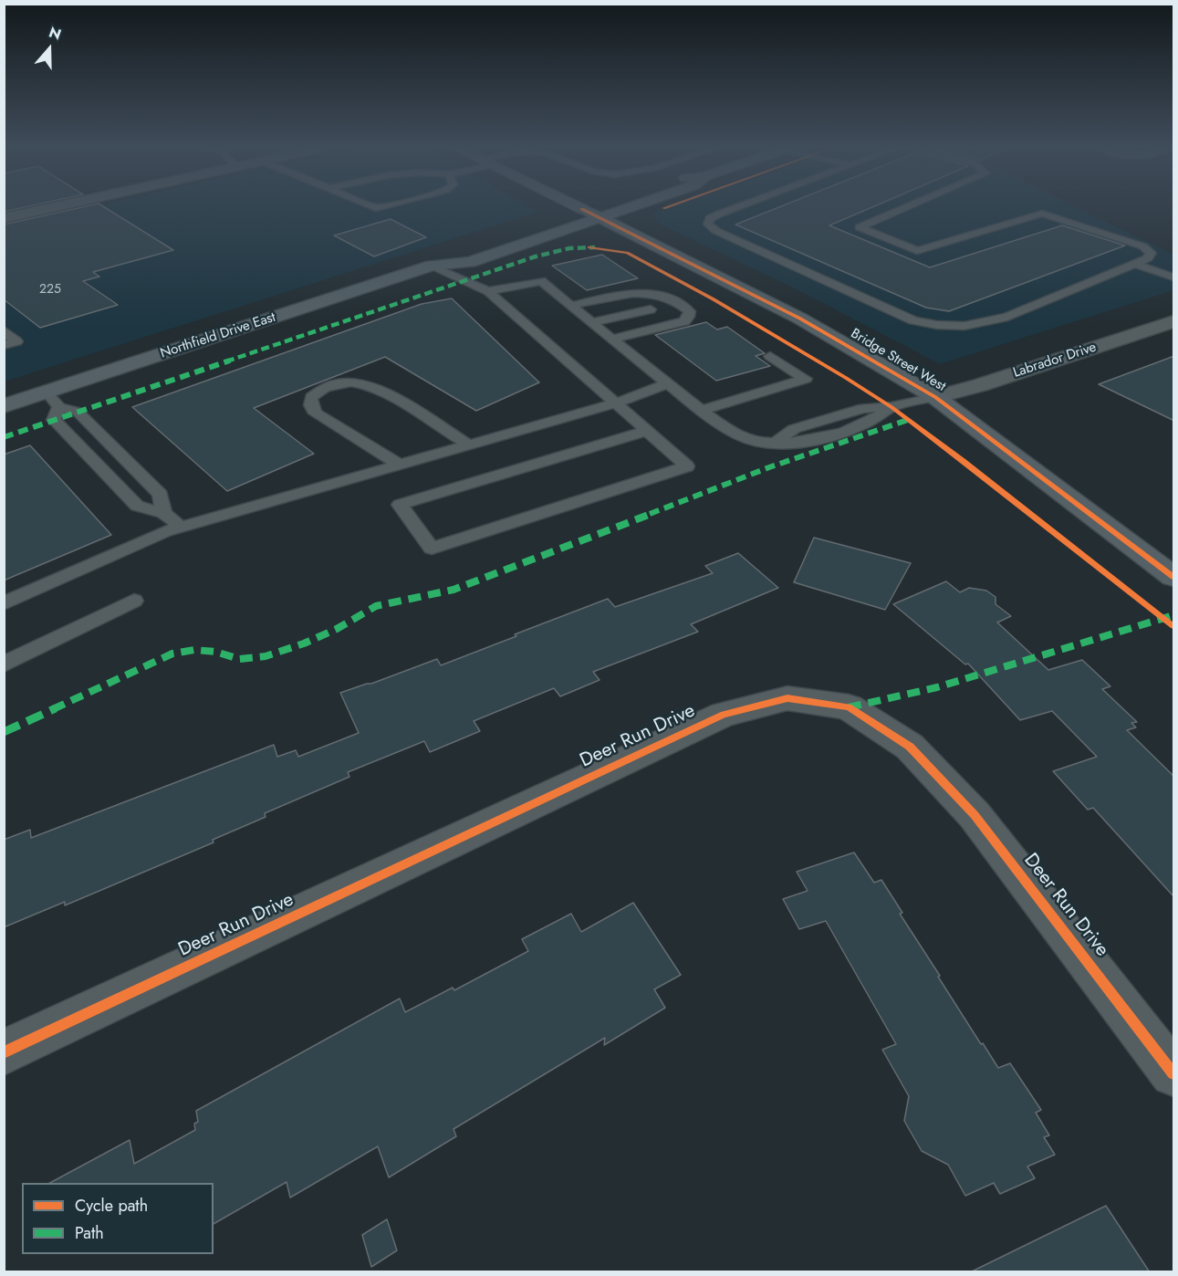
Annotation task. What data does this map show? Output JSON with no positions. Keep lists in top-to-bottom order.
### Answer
{
  "streets": {
    "main road": ["Northfield Drive East", "Bridge Street West"],
    "street": ["Labrador Drive", "Deer Run Drive"]
  },
  "crossings": [
    ["Northfield Drive East", "Bridge Street West"],
    ["Bridge Street West", "Labrador Drive"]
  ],
  "house_numbers": ["225"],
  "legend": ["Cycle path", "Path"],
  "north": "top"
}
